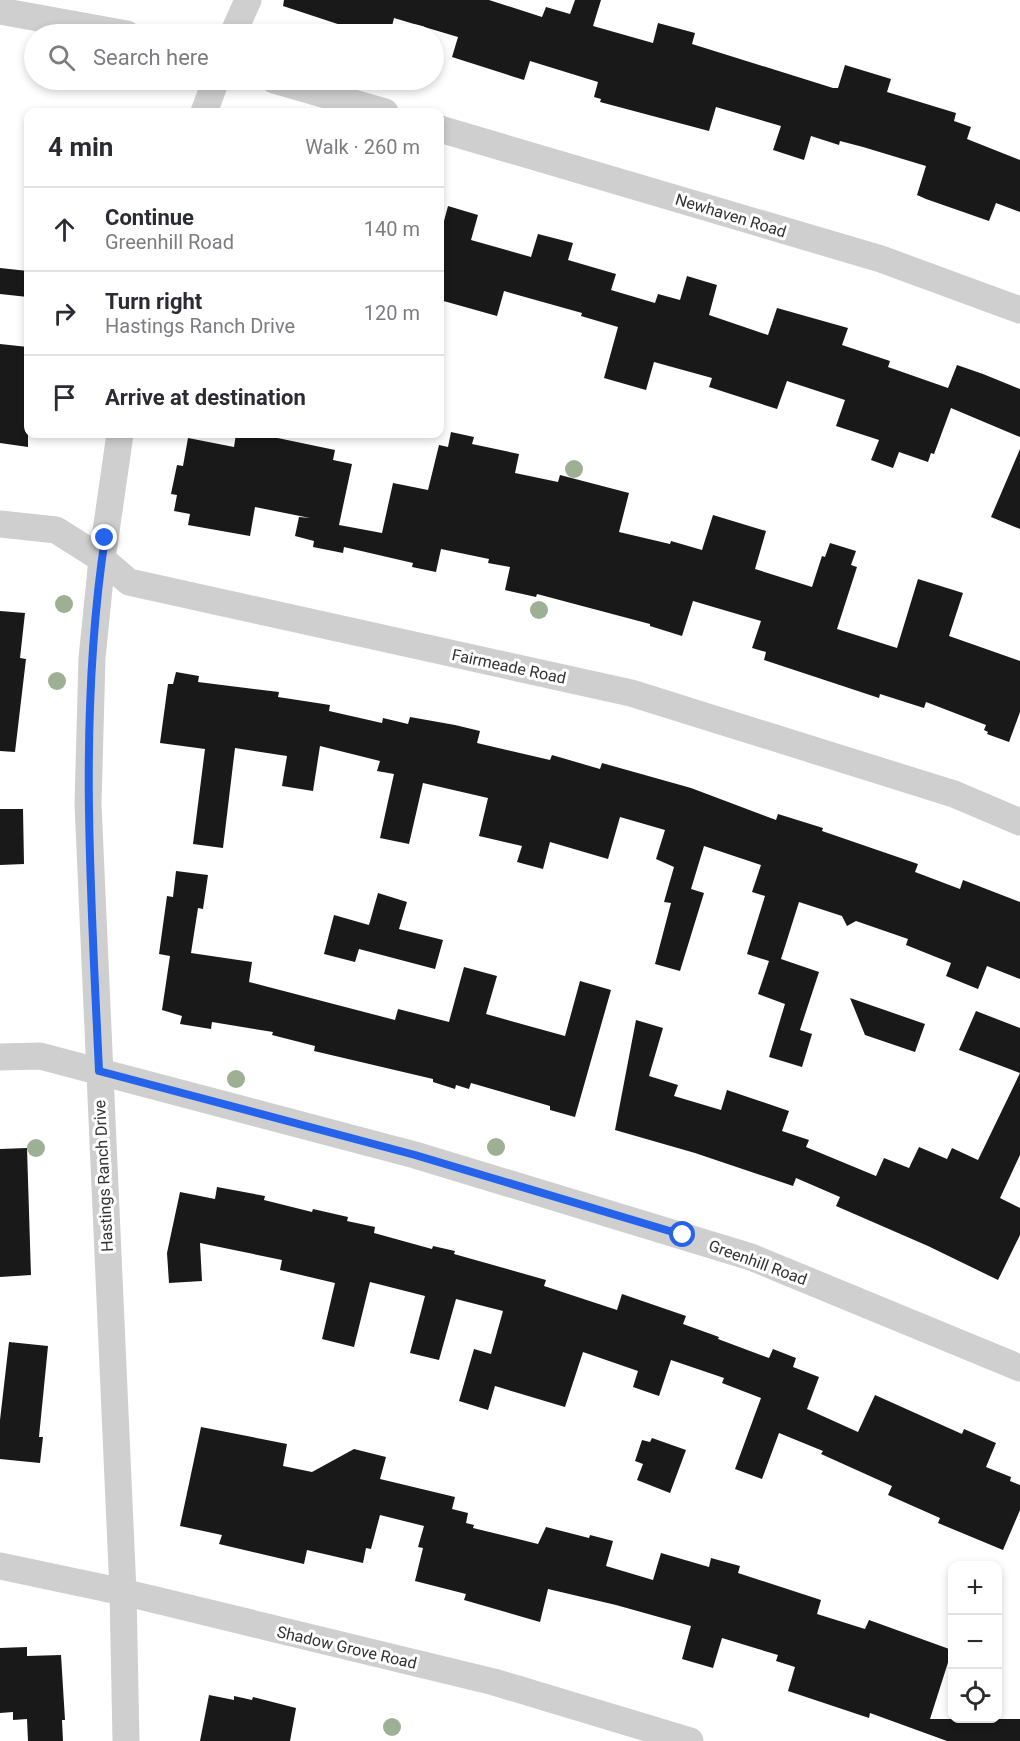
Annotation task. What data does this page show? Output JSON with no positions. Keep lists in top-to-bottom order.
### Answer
{
  "streets": {
    "street": [
      "Newhaven Road",
      "Fairmeade Road",
      "Hastings Ranch Drive",
      "Greenhill Road",
      "Shadow Grove Road"
    ]
  },
  "crossings": [
    ["Fairmeade Road", "Hastings Ranch Drive"],
    ["Hastings Ranch Drive", "Greenhill Road"],
    ["Hastings Ranch Drive", "Shadow Grove Road"]
  ],
  "page": {
    "search": "Search here",
    "heading": ["4 min", "Walk · 260 m"],
    "list": [
      ["Continue", "Greenhill Road", "140 m"],
      ["Turn right", "Hastings Ranch Drive", "120 m"],
      "Arrive at destination"
    ],
    "map_buttons": ["+", "−"]
  }
}
